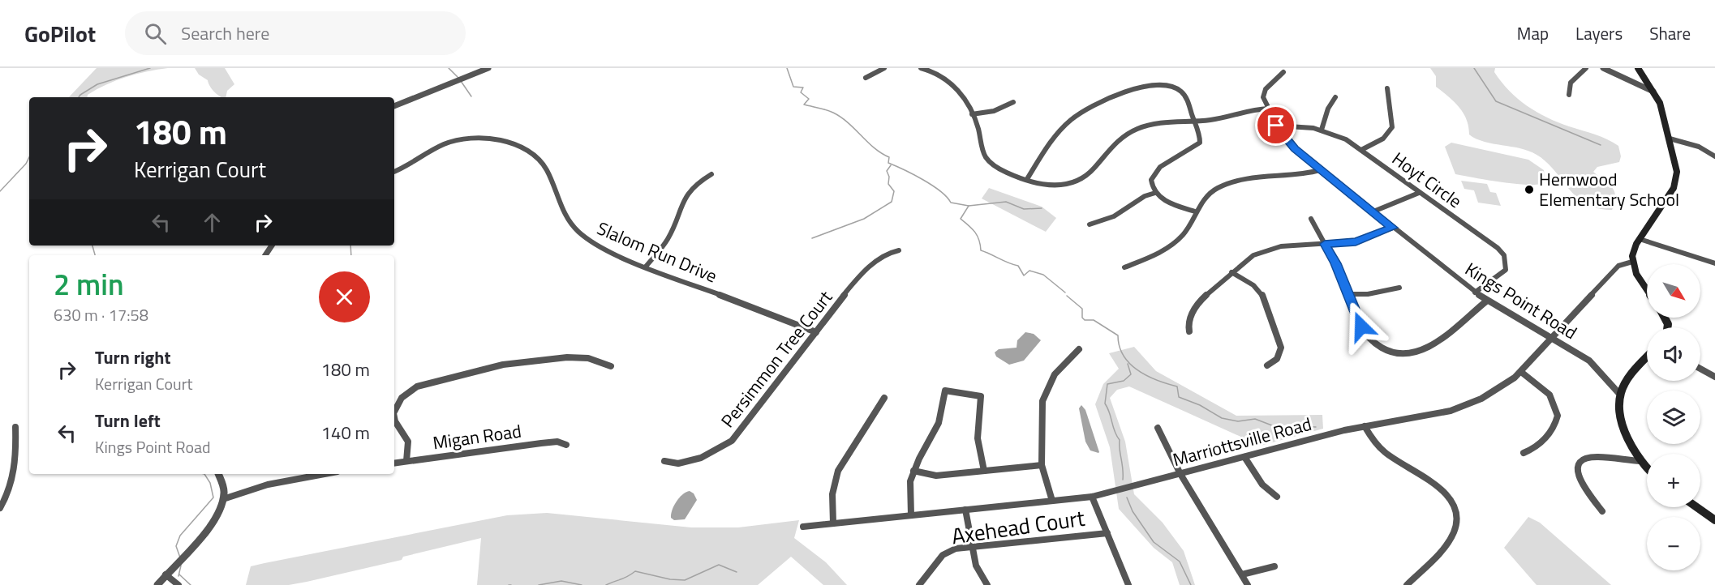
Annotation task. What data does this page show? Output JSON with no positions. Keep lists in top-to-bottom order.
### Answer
{
  "streets": {
    "street": [
      "Hoyt Circle",
      "Slalom Run Drive",
      "Kings Point Road",
      "Persimmon Tree Court",
      "Migan Road",
      "Marriottsville Road",
      "Axehead Court"
    ]
  },
  "crossings": [
    ["Hoyt Circle", "Kings Point Road"],
    ["Slalom Run Drive", "Persimmon Tree Court"],
    ["Kings Point Road", "Marriottsville Road"]
  ],
  "places": ["Hernwood Elementary School"],
  "north": "bottom right",
  "page": {
    "header": "GoPilot",
    "search": "Search here",
    "nav": ["Map", "Layers", "Share"],
    "turn": ["180 m", "Kerrigan Court"],
    "heading": ["2 min", "630 m · 17:58"],
    "map_buttons": ["+", "−"],
    "list": [
      {
        "name": "Turn right",
        "note": "Kerrigan Court",
        "value": "180 m"
      },
      {
        "name": "Turn left",
        "note": "Kings Point Road",
        "value": "140 m"
      }
    ]
  }
}
